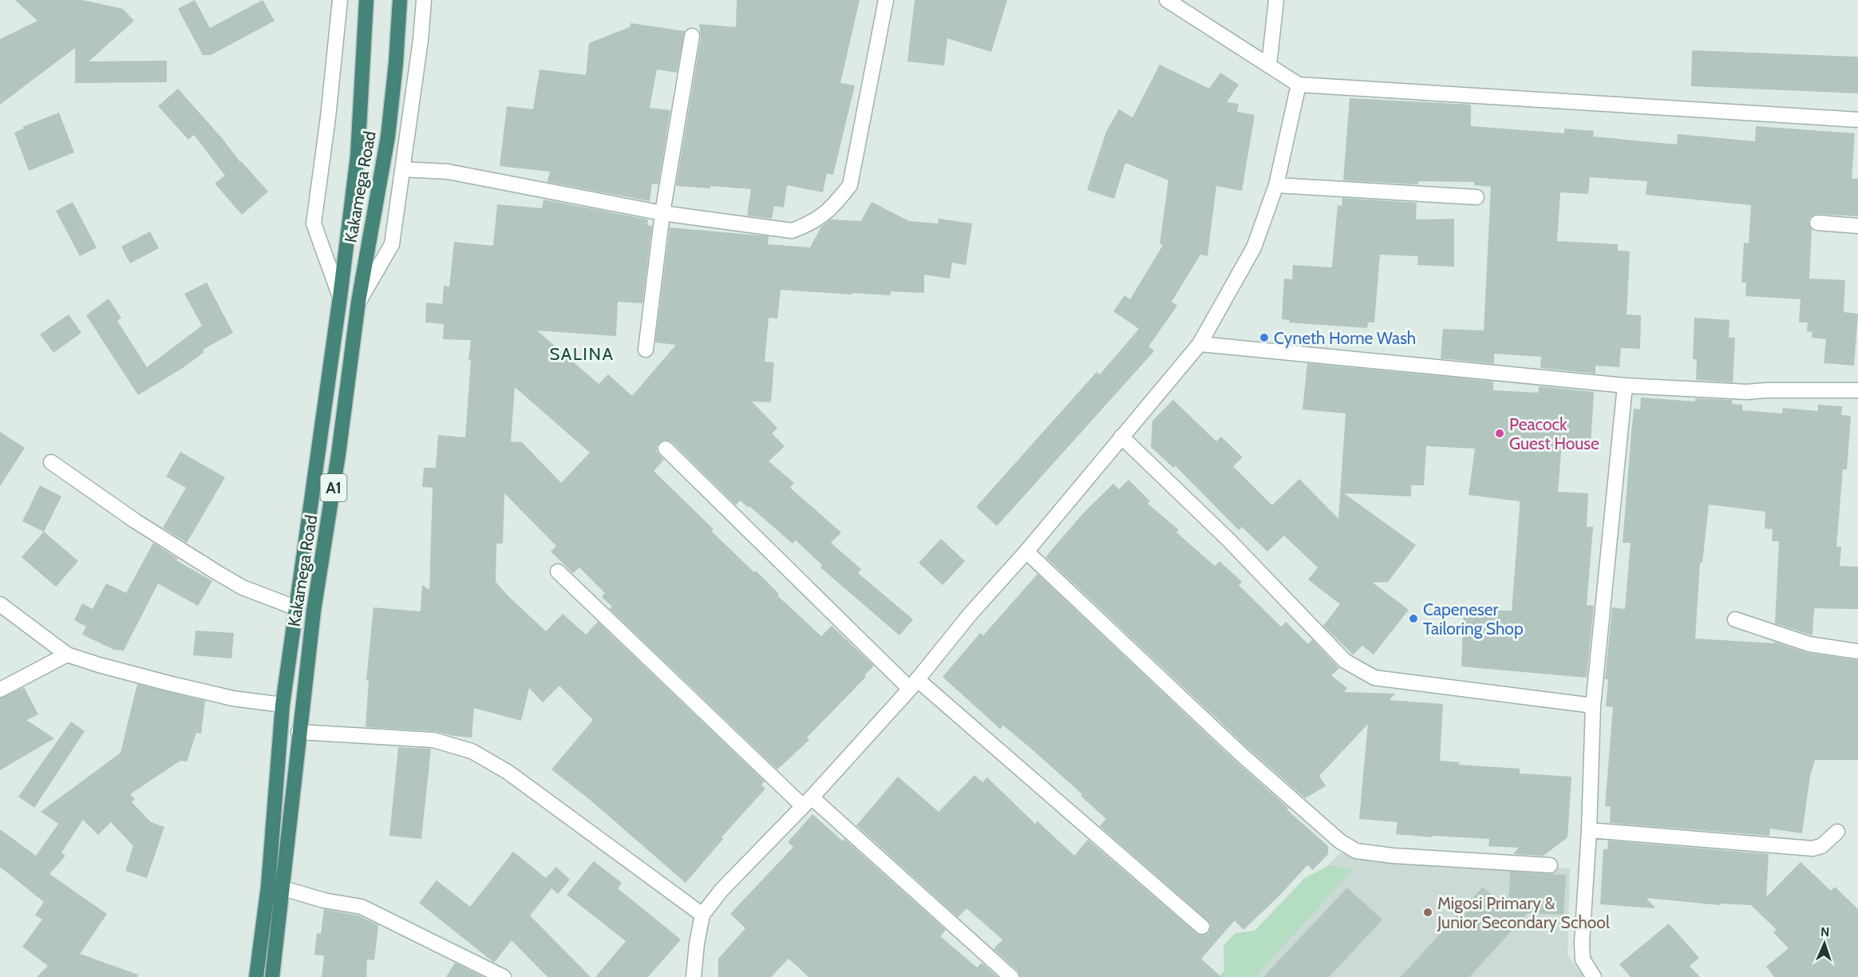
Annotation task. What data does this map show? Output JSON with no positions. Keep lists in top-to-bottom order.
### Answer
{
  "streets": {
    "highway": ["Kakamega Road", "A1"]
  },
  "districts": ["SALINA"],
  "places": [
    "Cyneth Home Wash",
    "Peacock Guest House",
    "Capeneser Tailoring Shop",
    "Migosi Primary & Junior Secondary School"
  ],
  "north": "top"
}
